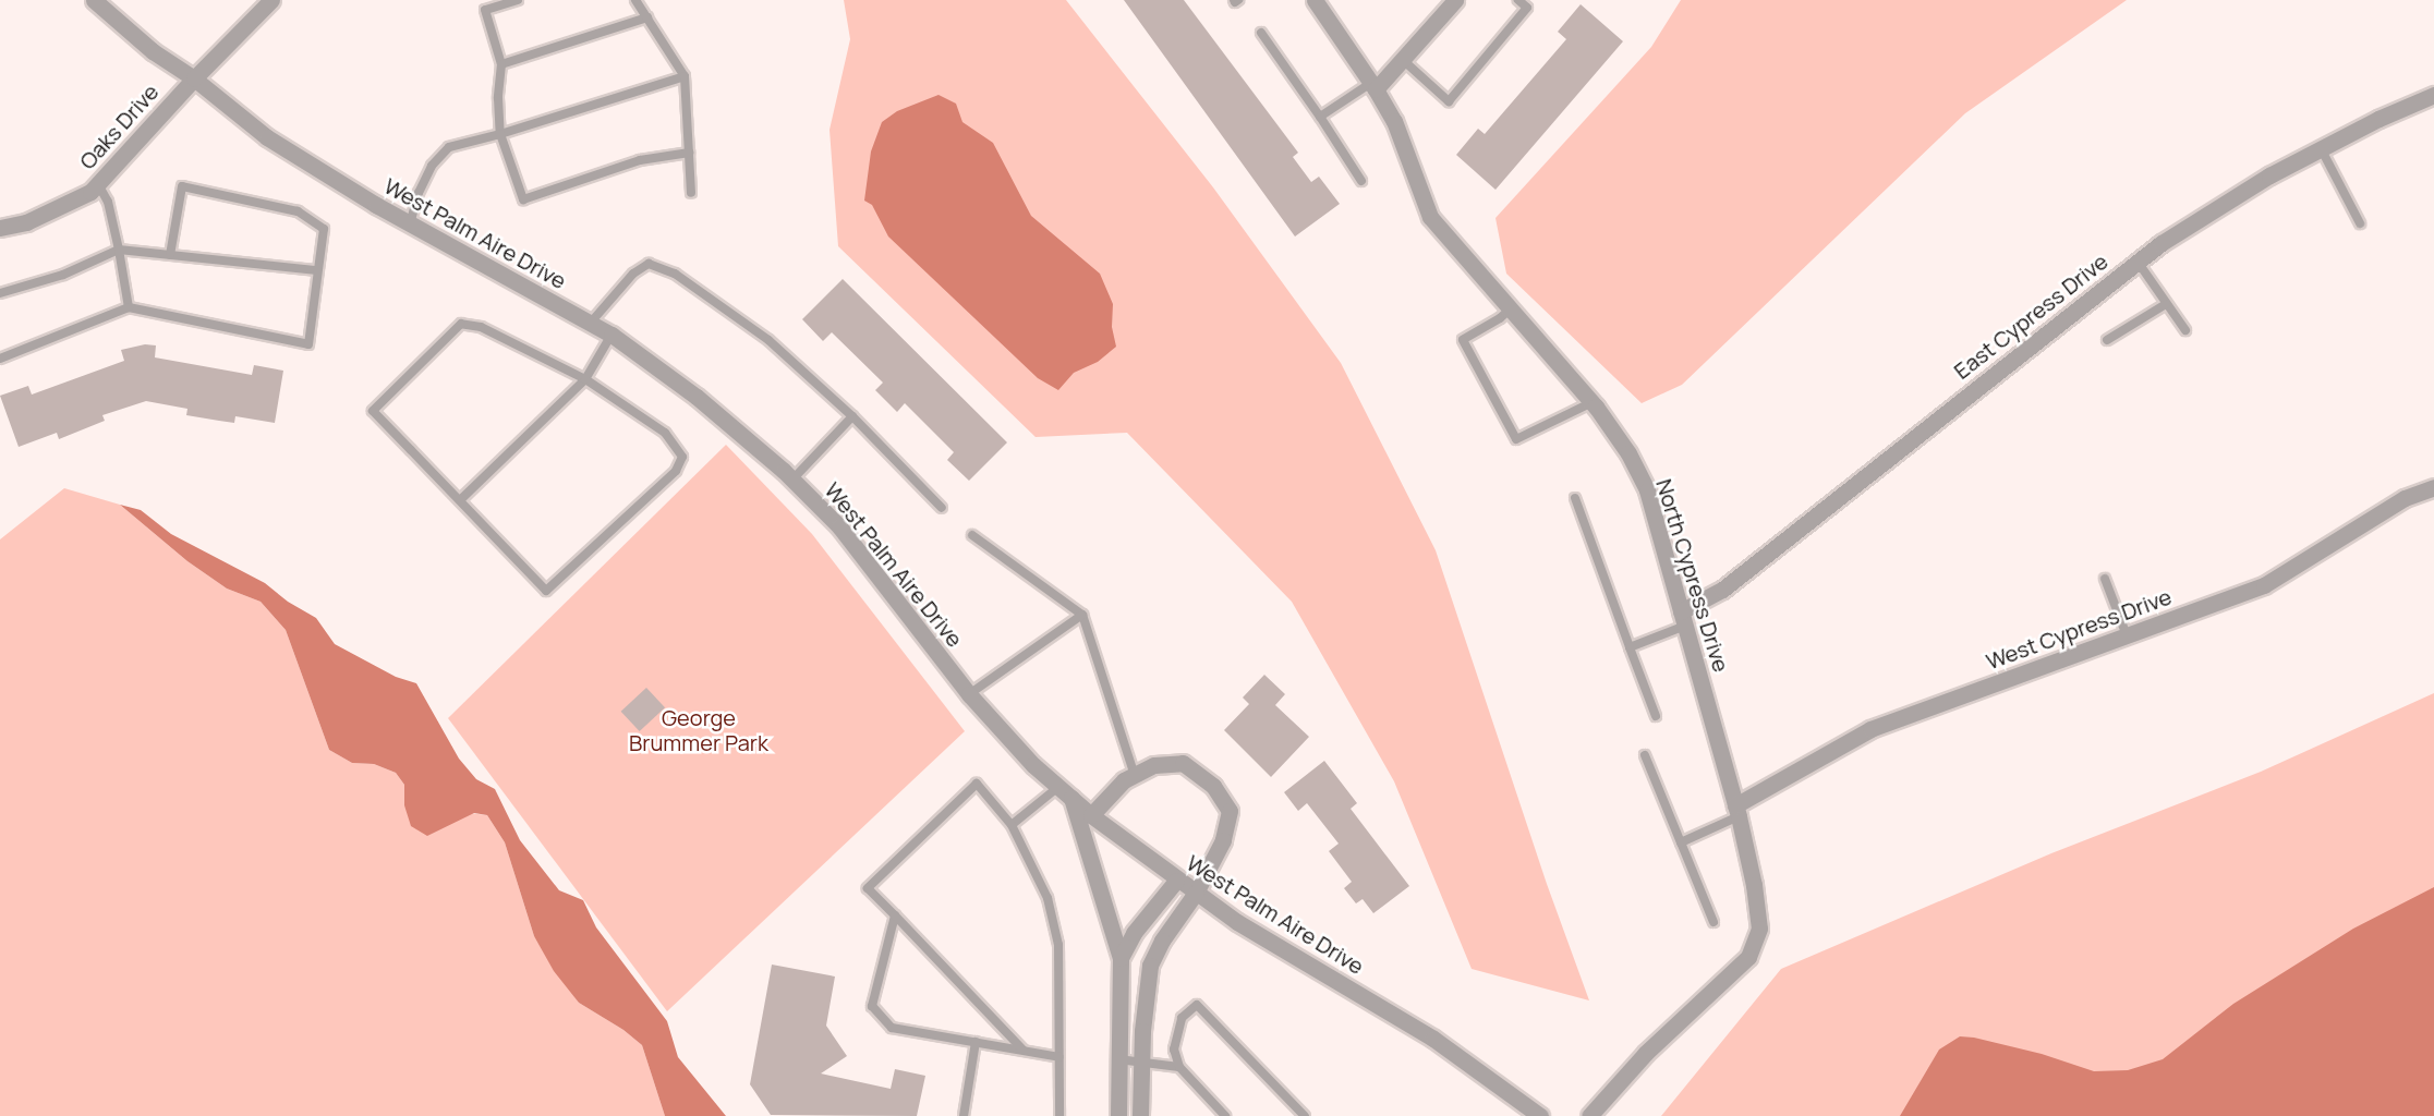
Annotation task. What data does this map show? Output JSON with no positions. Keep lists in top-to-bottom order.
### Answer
{
  "streets": {
    "street": [
      "Oaks Drive",
      "West Palm Aire Drive",
      "East Cypress Drive",
      "North Cypress Drive",
      "West Cypress Drive"
    ]
  },
  "crossings": [
    ["Oaks Drive", "West Palm Aire Drive"],
    ["East Cypress Drive", "North Cypress Drive"],
    ["North Cypress Drive", "West Cypress Drive"]
  ],
  "parks": ["George Brummer Park"]
}
